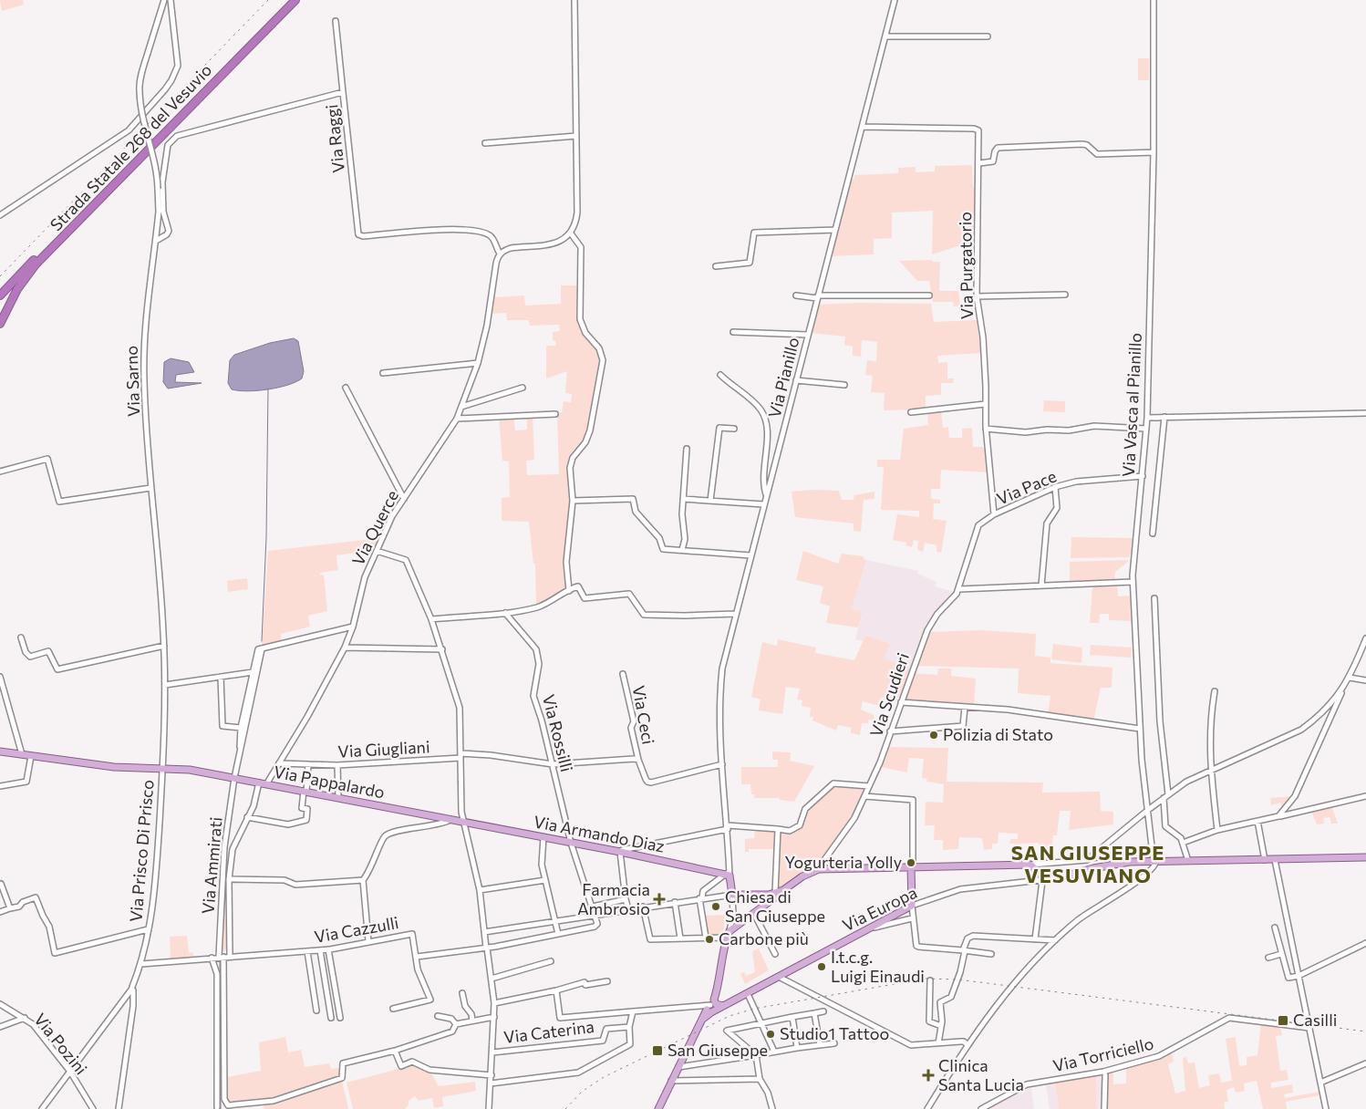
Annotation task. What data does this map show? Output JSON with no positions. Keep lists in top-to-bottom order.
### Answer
{
  "streets": {
    "highway": ["Strada Statale 268 del Vesuvio"],
    "main road": ["Via Pappalardo", "Via Armando Diaz", "Via Europa"],
    "street": [
      "Via Raggi",
      "Via Purgatorio",
      "Via Pianillo",
      "Via Sarno",
      "Via Vasca al Pianillo",
      "Via Pace",
      "Via Querce",
      "Via Scudieri",
      "Via Ceci",
      "Via Rossilli",
      "Via Giugliani",
      "Via Prisco Di Prisco",
      "Via Ammirati",
      "Via Cazzulli",
      "Via Caterina",
      "Via Pozini",
      "Via Torriciello"
    ]
  },
  "crossings": [
    ["Via Raggi", "Via Sarno"],
    ["Via Raggi", "Via Querce"],
    ["Via Purgatorio", "Via Pianillo"],
    ["Via Purgatorio", "Via Pace"],
    ["Via Pianillo", "Via Armando Diaz"],
    ["Via Sarno", "Via Pappalardo"],
    ["Via Sarno", "Via Prisco Di Prisco"],
    ["Via Vasca al Pianillo", "Via Pace"],
    ["Via Pace", "Via Scudieri"],
    ["Via Querce", "Via Giugliani"],
    ["Via Querce", "Via Pappalardo"],
    ["Via Ceci", "Via Giugliani"],
    ["Via Rossilli", "Via Giugliani"],
    ["Via Rossilli", "Via Armando Diaz"],
    ["Via Pappalardo", "Via Armando Diaz"],
    ["Via Pappalardo", "Via Prisco Di Prisco"],
    ["Via Pappalardo", "Via Ammirati"],
    ["Via Prisco Di Prisco", "Via Cazzulli"],
    ["Via Ammirati", "Via Cazzulli"]
  ],
  "districts": ["SAN GIUSEPPE VESUVIANO"],
  "places": {
    "other": [
      "Polizia di Stato",
      "Yogurteria Yolly",
      "Chiesa di San Giuseppe",
      "Carbone più",
      "I.t.c.g. Luigi Einaudi",
      "Studio1 Tattoo"
    ],
    "health": ["Farmacia Ambrosio", "Clinica Santa Lucia"],
    "transit": ["Casilli", "San Giuseppe"]
  }
}
